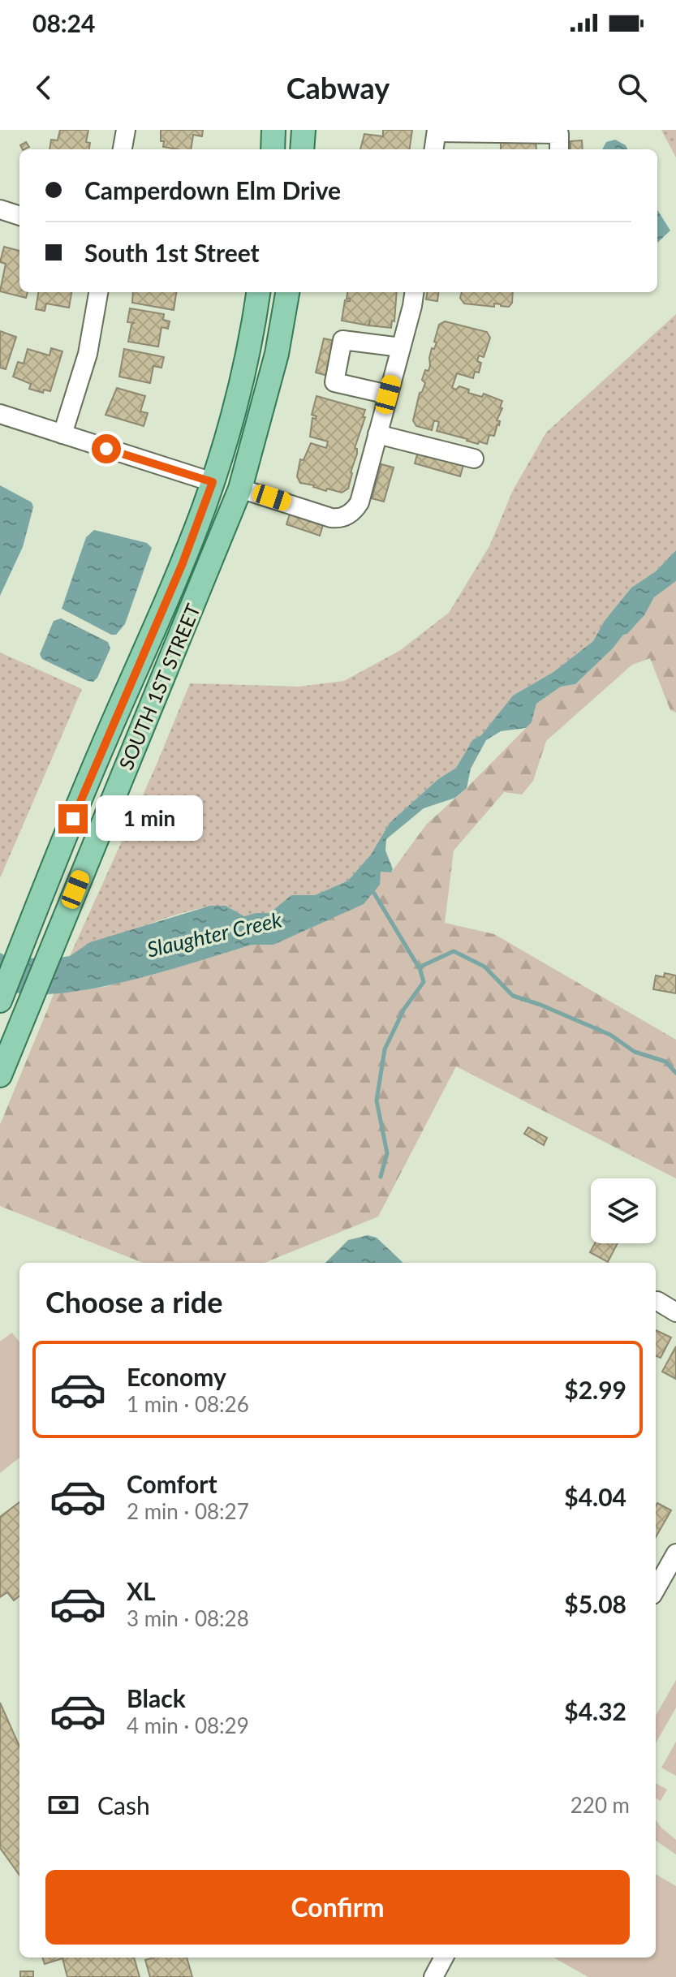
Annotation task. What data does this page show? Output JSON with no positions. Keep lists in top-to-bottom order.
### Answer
{
  "streets": {
    "main road": ["SOUTH 1ST STREET"]
  },
  "water": ["Slaughter Creek"],
  "page": {
    "status": "08:24",
    "header": "Cabway",
    "banner": ["Camperdown Elm Drive", "South 1st Street"],
    "bubble": "1 min",
    "heading": "Choose a ride",
    "list": [
      {
        "name": "Economy",
        "note": "1 min · 08:26",
        "value": "$2.99"
      },
      {
        "name": "Comfort",
        "note": "2 min · 08:27",
        "value": "$4.04"
      },
      {
        "name": "XL",
        "note": "3 min · 08:28",
        "value": "$5.08"
      },
      {
        "name": "Black",
        "note": "4 min · 08:29",
        "value": "$4.32"
      }
    ],
    "pay": ["Cash", "220 m"],
    "buttons": "Confirm"
  }
}
